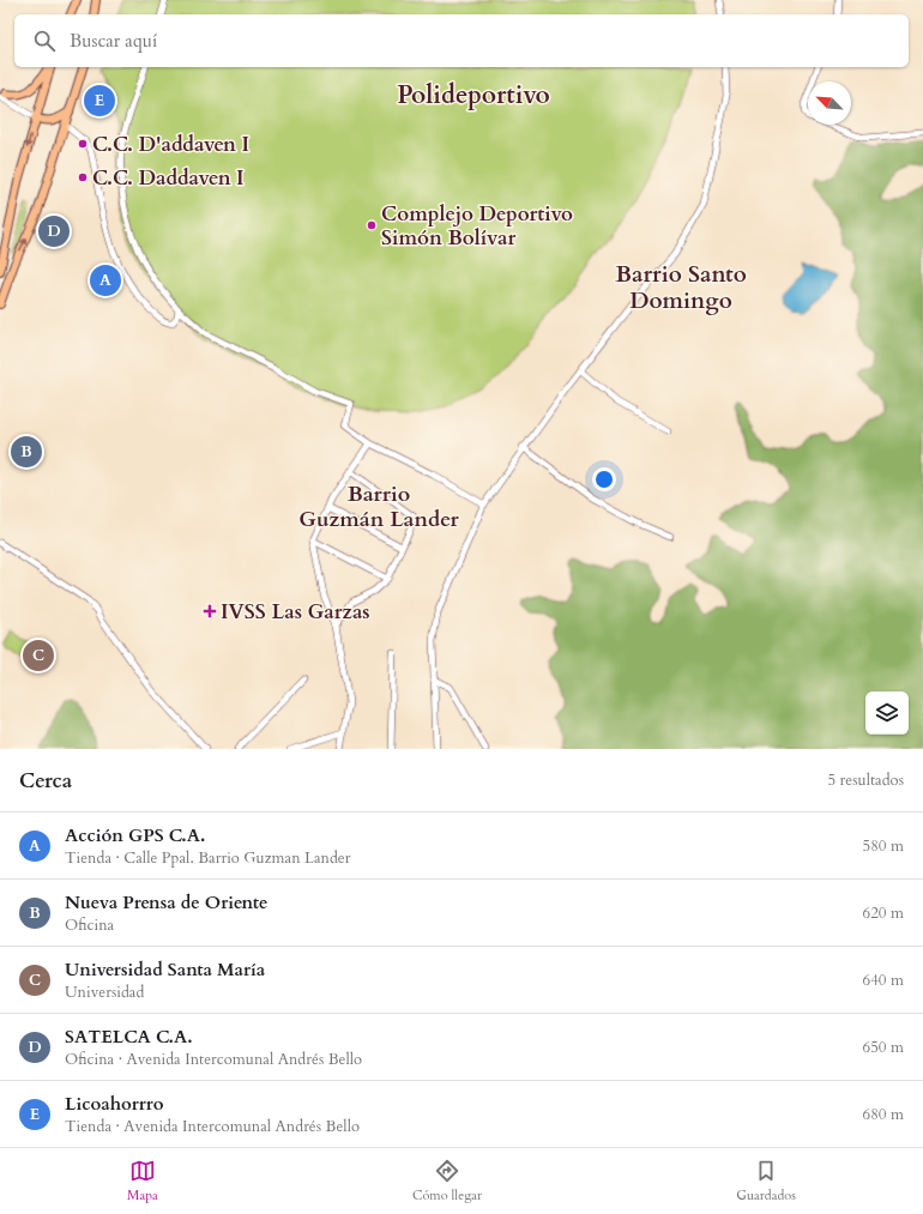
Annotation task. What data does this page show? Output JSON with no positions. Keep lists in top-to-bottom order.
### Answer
{
  "districts": ["Polideportivo", "Barrio Santo Domingo", "Barrio Guzmán Lander"],
  "places": {
    "other": ["C.C. D'addaven I", "C.C. Daddaven I", "Complejo Deportivo Simón Bolívar"],
    "health": ["IVSS Las Garzas"]
  },
  "north": "top left",
  "page": {
    "search": "Buscar aquí",
    "pins": [
      "E",
      "D",
      "A",
      "B",
      "C"
    ],
    "heading": ["Cerca", "5 resultados"],
    "list": [
      {
        "mark": "A",
        "name": "Acción GPS C.A.",
        "note": "Tienda · Calle Ppal. Barrio Guzman Lander",
        "value": "580 m"
      },
      {
        "mark": "B",
        "name": "Nueva Prensa de Oriente",
        "note": "Oficina",
        "value": "620 m"
      },
      {
        "mark": "C",
        "name": "Universidad Santa María",
        "note": "Universidad",
        "value": "640 m"
      },
      {
        "mark": "D",
        "name": "SATELCA C.A.",
        "note": "Oficina · Avenida Intercomunal Andrés Bello",
        "value": "650 m"
      },
      {
        "mark": "E",
        "name": "Licoahorrro",
        "note": "Tienda · Avenida Intercomunal Andrés Bello",
        "value": "680 m"
      }
    ],
    "nav": ["Mapa", "Cómo llegar", "Guardados"]
  }
}
